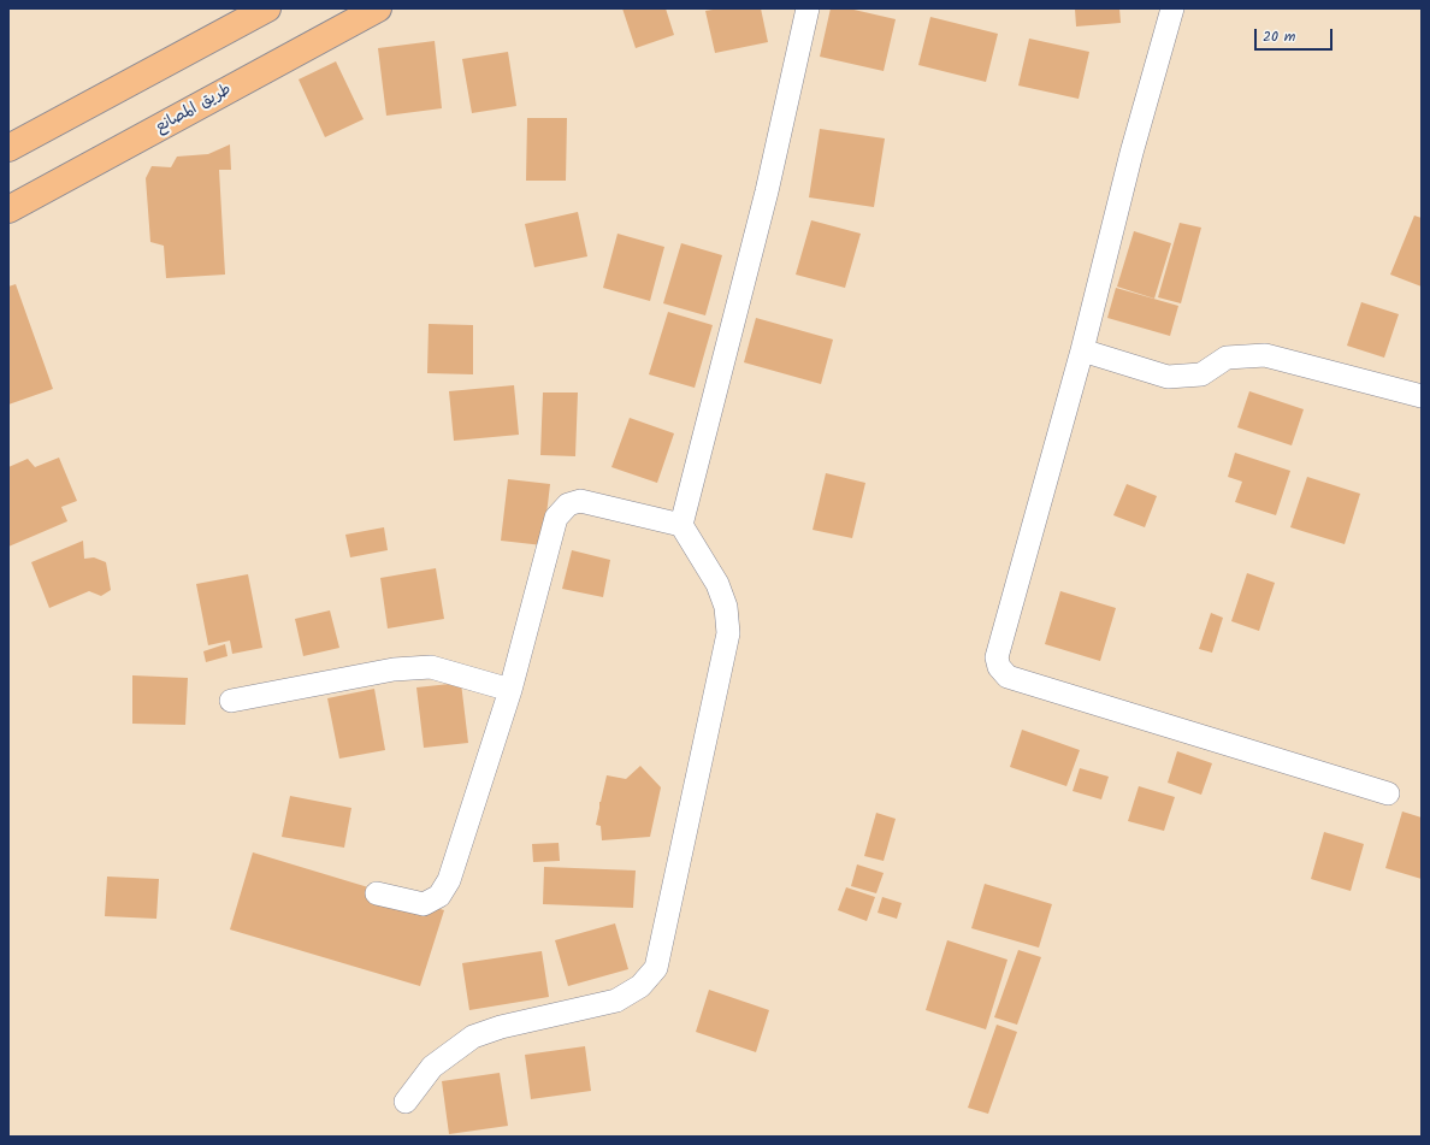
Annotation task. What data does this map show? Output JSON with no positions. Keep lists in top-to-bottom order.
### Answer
{
  "streets": {
    "main road": ["طريق المصانع"]
  },
  "scale_bar": "20 m"
}
